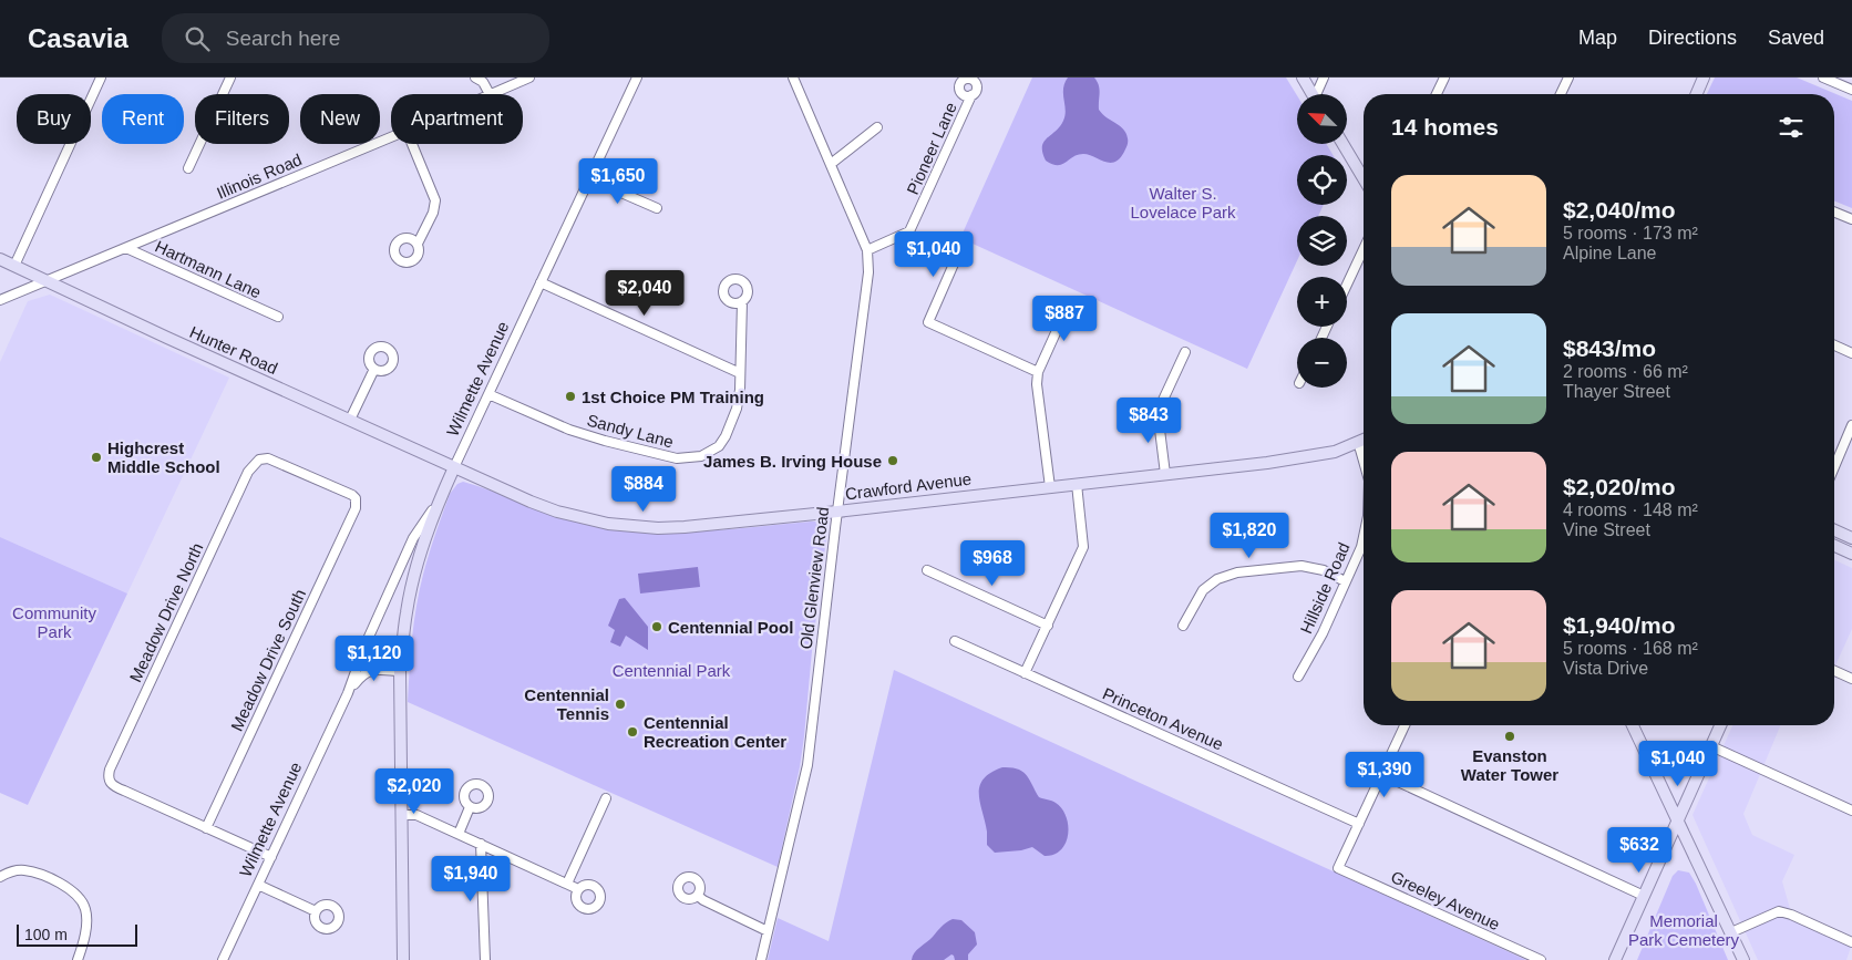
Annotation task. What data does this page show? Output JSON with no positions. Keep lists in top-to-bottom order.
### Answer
{
  "streets": {
    "main road": ["Hunter Road", "Wilmette Avenue", "Crawford Avenue"],
    "street": [
      "Pioneer Lane",
      "Illinois Road",
      "Hartmann Lane",
      "Sandy Lane",
      "Old Glenview Road",
      "Hillside Road",
      "Meadow Drive North",
      "Meadow Drive South",
      "Princeton Avenue",
      "Greeley Avenue"
    ]
  },
  "crossings": [
    ["Pioneer Lane", "Old Glenview Road"],
    ["Illinois Road", "Hartmann Lane"],
    ["Illinois Road", "Hunter Road"],
    ["Hunter Road", "Wilmette Avenue"],
    ["Hunter Road", "Crawford Avenue"],
    ["Wilmette Avenue", "Sandy Lane"],
    ["Wilmette Avenue", "Crawford Avenue"],
    ["Crawford Avenue", "Old Glenview Road"],
    ["Crawford Avenue", "Hillside Road"],
    ["Meadow Drive North", "Meadow Drive South"],
    ["Princeton Avenue", "Greeley Avenue"]
  ],
  "parks": [
    "Walter S. Lovelace Park",
    "Community Park",
    "Centennial Park",
    "Memorial Park Cemetery"
  ],
  "places": [
    "1st Choice PM Training",
    "Highcrest Middle School",
    "James B. Irving House",
    "Centennial Pool",
    "Centennial Tennis",
    "Centennial Recreation Center",
    "Evanston Water Tower"
  ],
  "scale_bar": "100 m",
  "north": "top left",
  "page": {
    "header": "Casavia",
    "search": "Search here",
    "nav": ["Map", "Directions", "Saved"],
    "map_buttons": ["+", "−"],
    "chip": [
      "Buy",
      "Rent",
      "Filters",
      "New",
      "Apartment"
    ],
    "heading": "14 homes",
    "price": [
      "$1,650",
      "$1,040",
      "$2,040",
      "$887",
      "$843",
      "$884",
      "$1,820",
      "$968",
      "$1,120",
      "$1,040",
      "$1,390",
      "$2,020",
      "$632",
      "$1,940"
    ],
    "list": [
      {
        "name": "$2,040/mo",
        "note": "5 rooms · 173 m² · Alpine Lane"
      },
      {
        "name": "$843/mo",
        "note": "2 rooms · 66 m² · Thayer Street"
      },
      {
        "name": "$2,020/mo",
        "note": "4 rooms · 148 m² · Vine Street"
      },
      {
        "name": "$1,940/mo",
        "note": "5 rooms · 168 m² · Vista Drive"
      }
    ],
    "scale": "100 m"
  }
}
